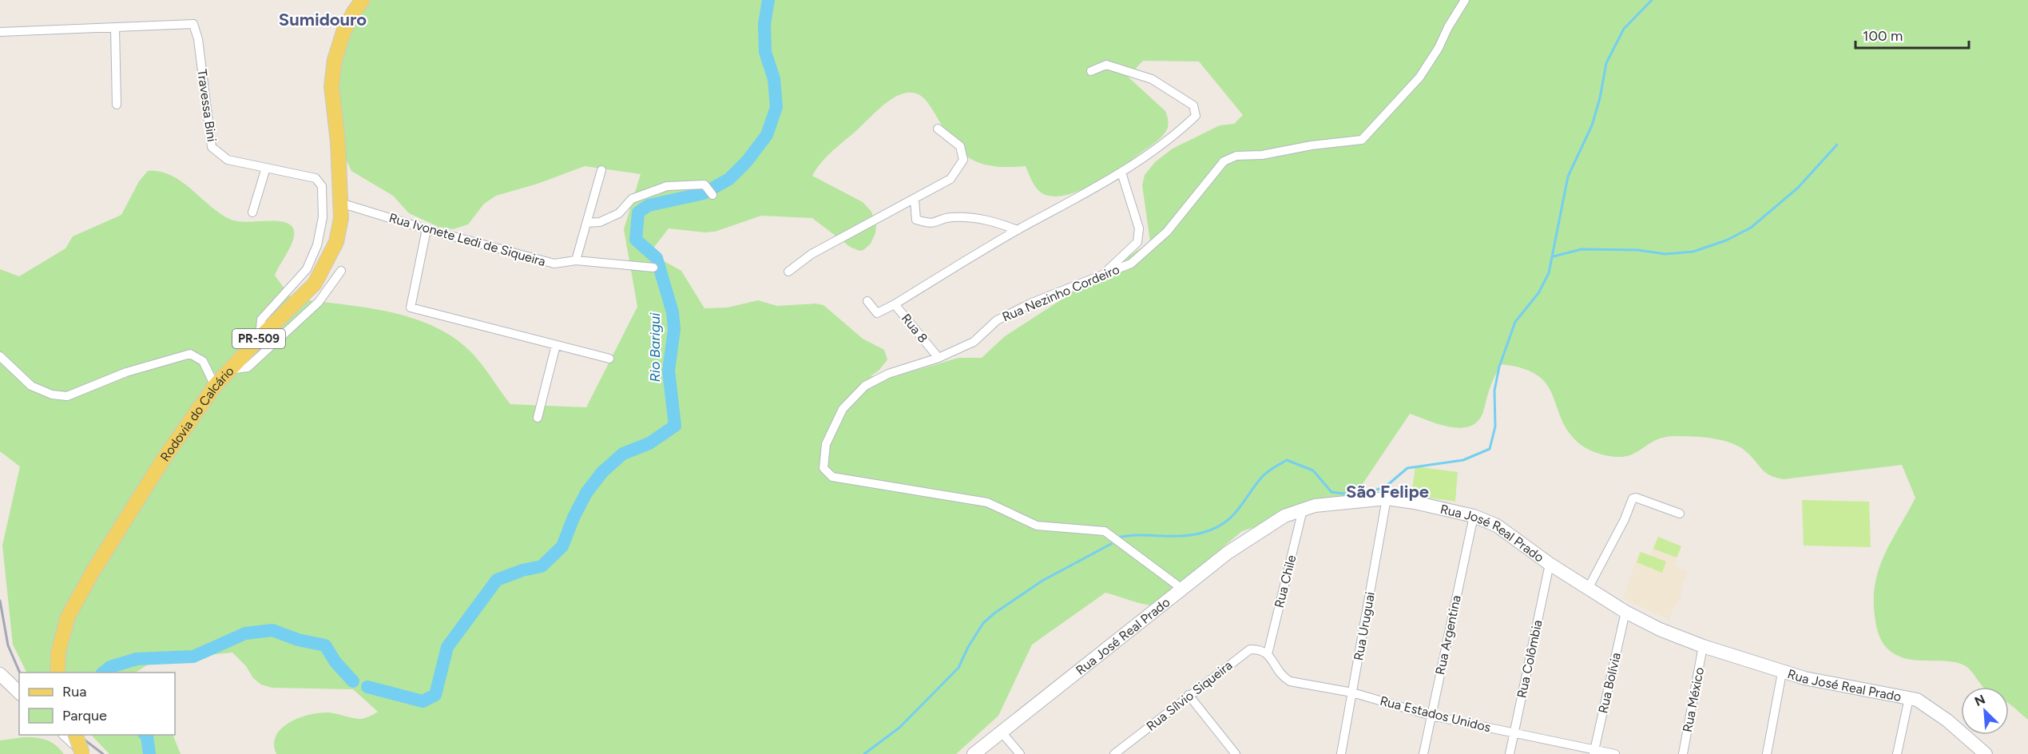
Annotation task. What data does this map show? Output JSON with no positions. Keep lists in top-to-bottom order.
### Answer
{
  "streets": {
    "main road": ["PR-509", "Rodovia do Calcário"],
    "street": [
      "Travessa Bini",
      "Rua Ivonete Ledi de Siqueira",
      "Rua Nezinho Cordeiro",
      "Rua 8",
      "Rua José Real Prado",
      "Rua Chile",
      "Rua Uruguai",
      "Rua Argentina",
      "Rua Colômbia",
      "Rua Bolívia",
      "Rua Sílvio Siqueira",
      "Rua México",
      "Rua Estados Unidos"
    ]
  },
  "crossings": [
    ["Travessa Bini", "Rodovia do Calcário"],
    ["Rua Ivonete Ledi de Siqueira", "Rodovia do Calcário"],
    ["Rua Nezinho Cordeiro", "Rua 8"],
    ["Rua Nezinho Cordeiro", "Rua José Real Prado"],
    ["Rua José Real Prado", "Rua Chile"],
    ["Rua José Real Prado", "Rua Uruguai"],
    ["Rua José Real Prado", "Rua Argentina"],
    ["Rua José Real Prado", "Rua Colômbia"],
    ["Rua José Real Prado", "Rua Bolívia"],
    ["Rua José Real Prado", "Rua México"],
    ["Rua Chile", "Rua Sílvio Siqueira"],
    ["Rua Chile", "Rua Estados Unidos"],
    ["Rua Uruguai", "Rua Estados Unidos"],
    ["Rua Argentina", "Rua Estados Unidos"],
    ["Rua Colômbia", "Rua Estados Unidos"],
    ["Rua Bolívia", "Rua Estados Unidos"],
    ["Rua Sílvio Siqueira", "Rua Estados Unidos"]
  ],
  "districts": ["Sumidouro", "São Felipe"],
  "water": ["Rio Barigui"],
  "legend": ["Rua", "Parque"],
  "scale_bar": "100 m",
  "north": "top left"
}
